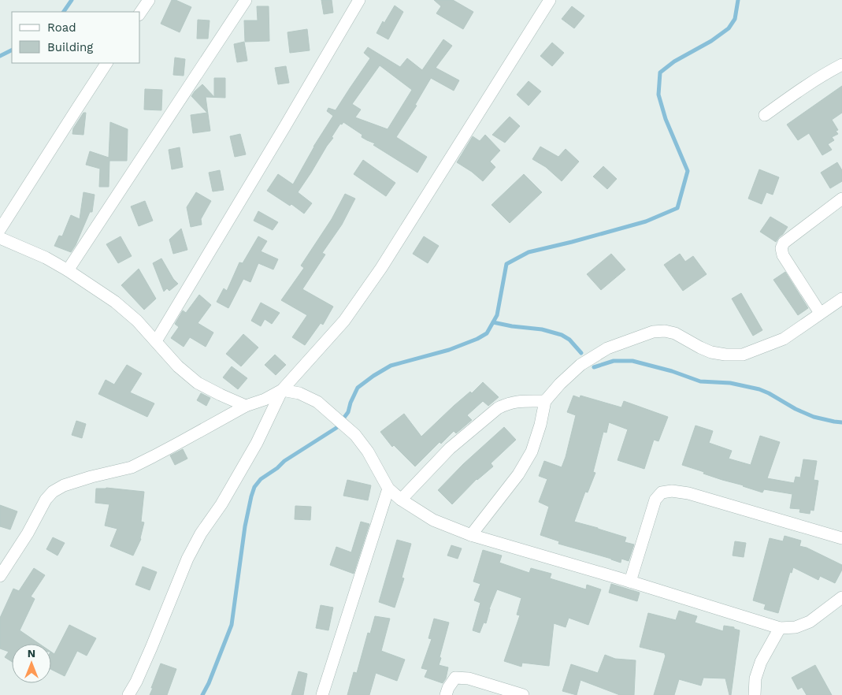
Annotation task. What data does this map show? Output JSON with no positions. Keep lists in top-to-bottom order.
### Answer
{
  "legend": ["Road", "Building"],
  "north": "top"
}
